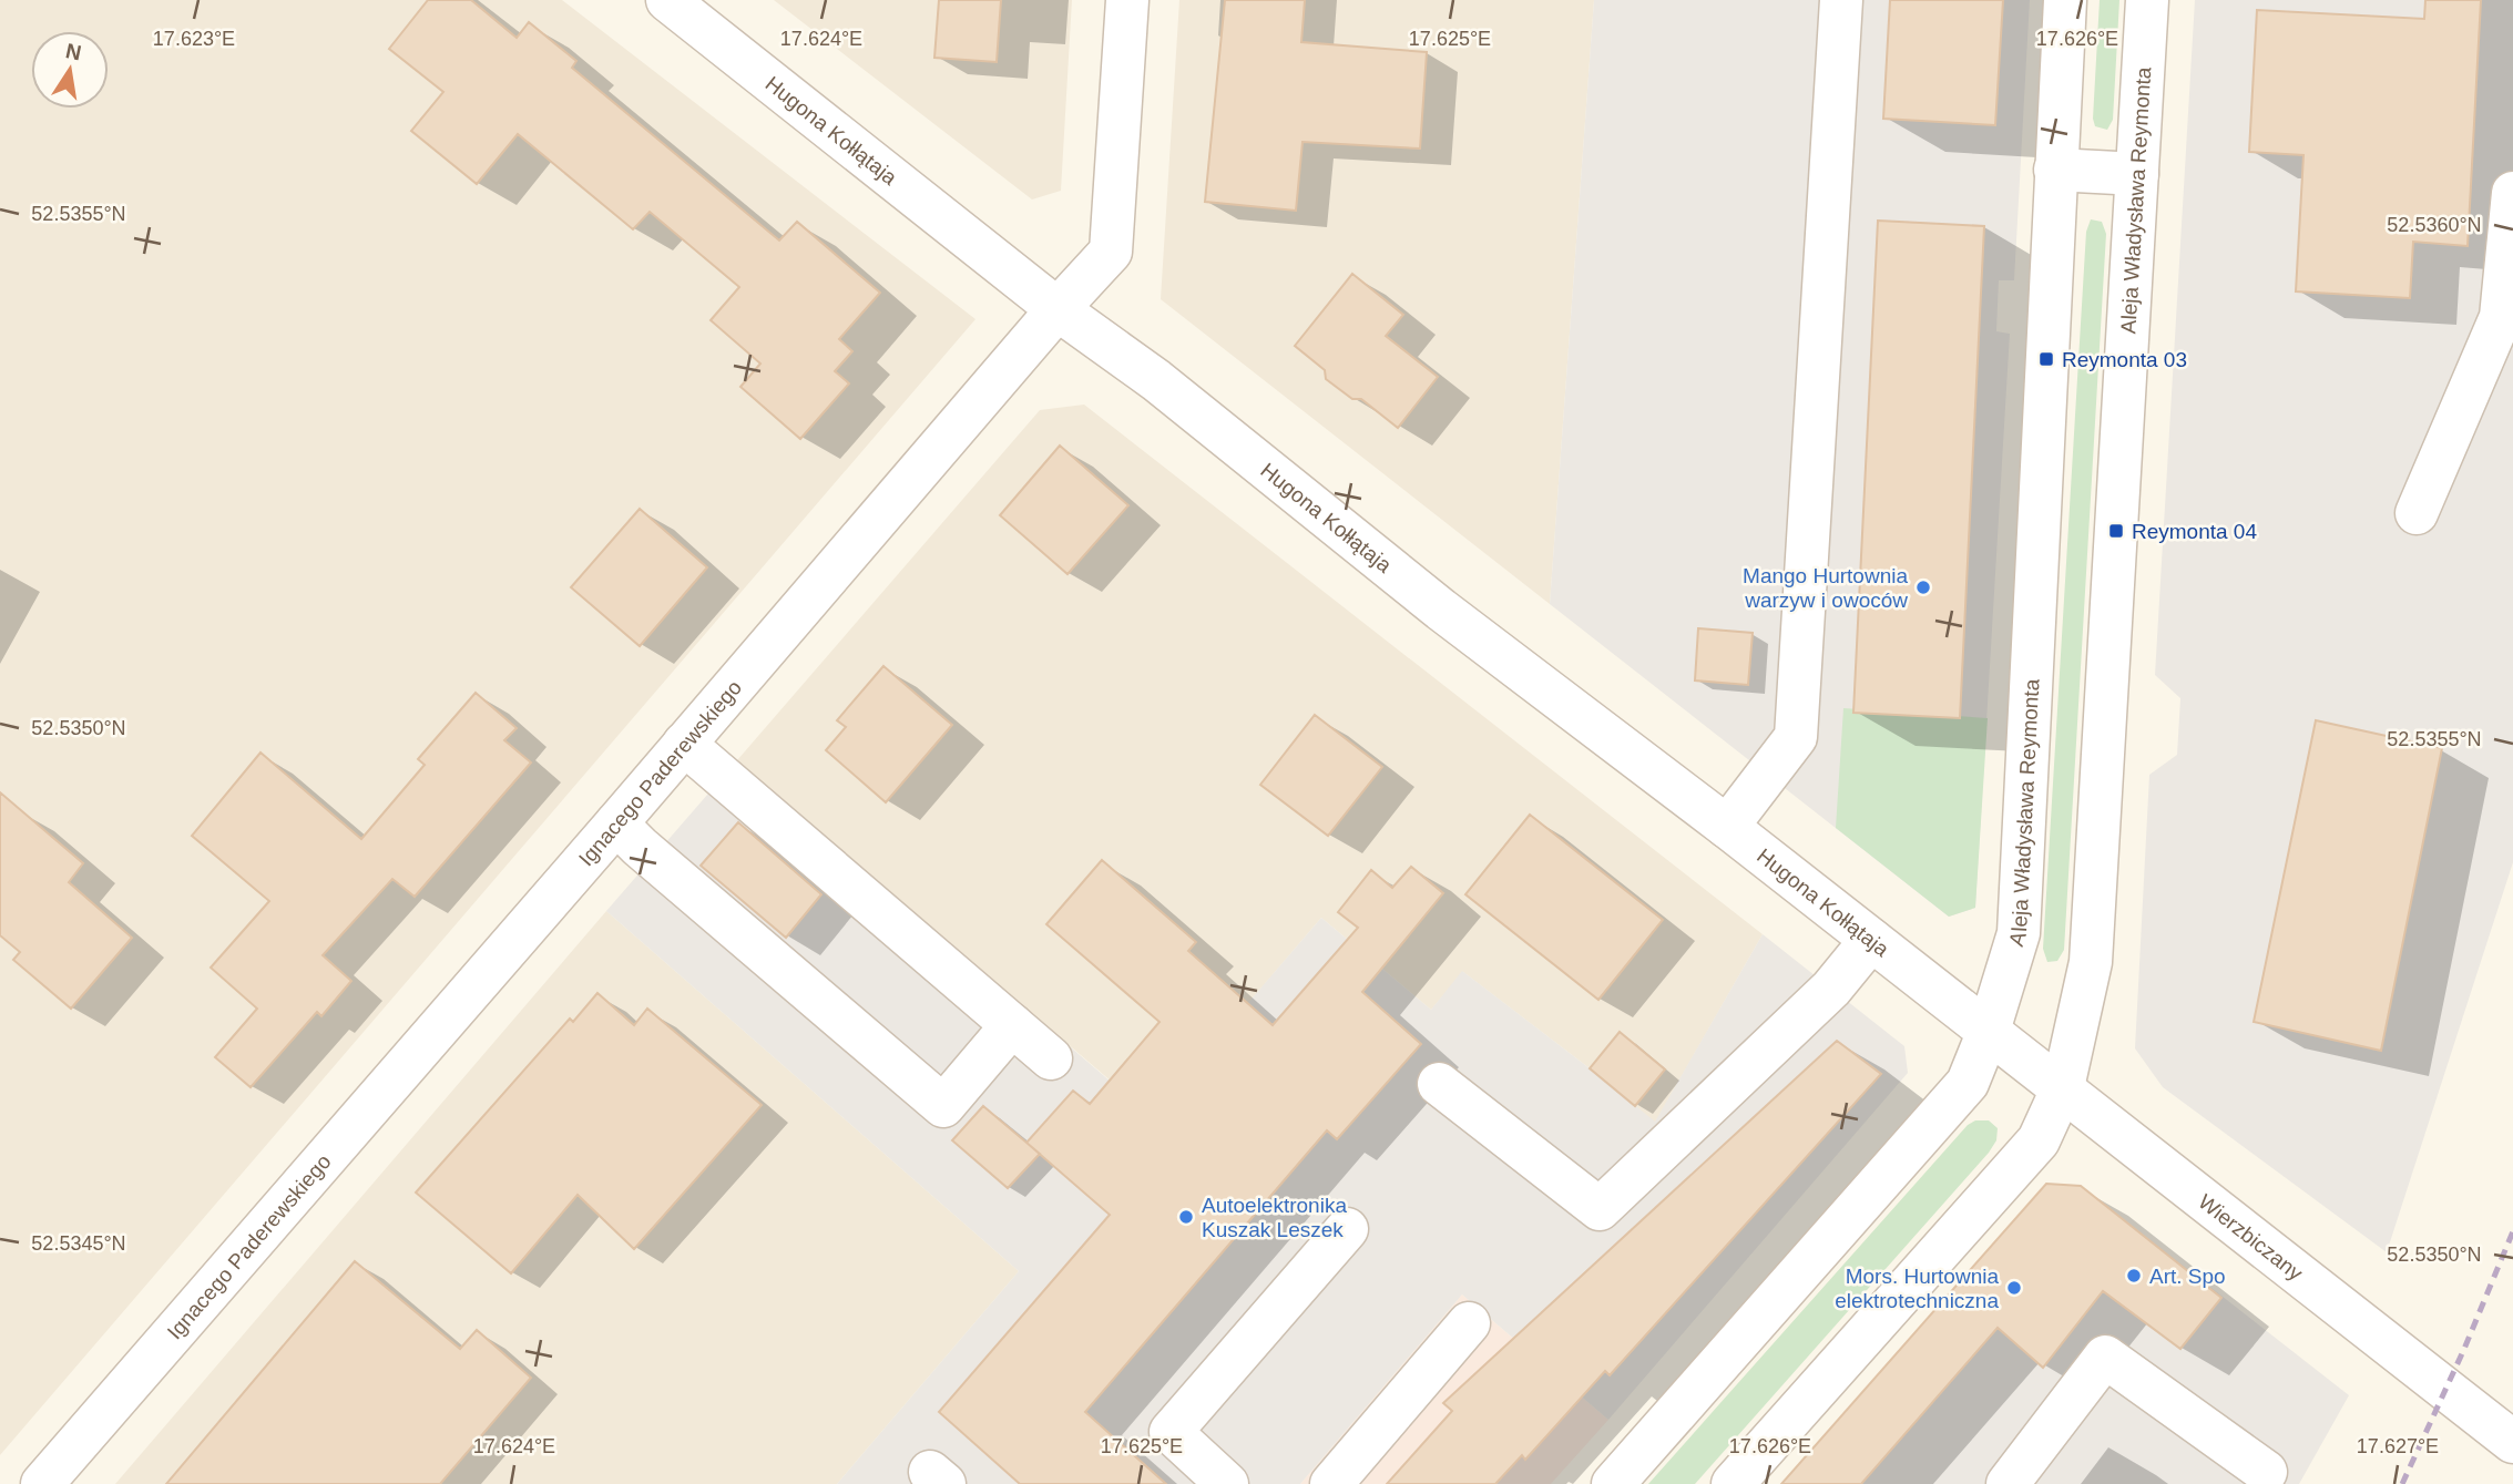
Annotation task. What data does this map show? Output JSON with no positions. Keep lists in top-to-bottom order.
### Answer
{
  "streets": {
    "street": [
      "Hugona Kołłątaja",
      "Aleja Władysława Reymonta",
      "Ignacego Paderewskiego",
      "Wierzbiczany"
    ]
  },
  "crossings": [
    ["Hugona Kołłątaja", "Aleja Władysława Reymonta"],
    ["Hugona Kołłątaja", "Ignacego Paderewskiego"],
    ["Hugona Kołłątaja", "Wierzbiczany"],
    ["Aleja Władysława Reymonta", "Wierzbiczany"]
  ],
  "places": {
    "transit": ["Reymonta 03", "Reymonta 04"],
    "other": [
      "Mango Hurtownia warzyw i owoców",
      "Autoelektronika Kuszak Leszek",
      "Art. Spo",
      "Mors. Hurtownia elektrotechniczna"
    ]
  },
  "north": "top",
  "coordinates": [
    "17.623°E",
    "17.624°E",
    "17.625°E",
    "17.626°E",
    "52.5355°N",
    "52.5360°N",
    "52.5350°N",
    "52.5345°N",
    "17.627°E"
  ]
}
